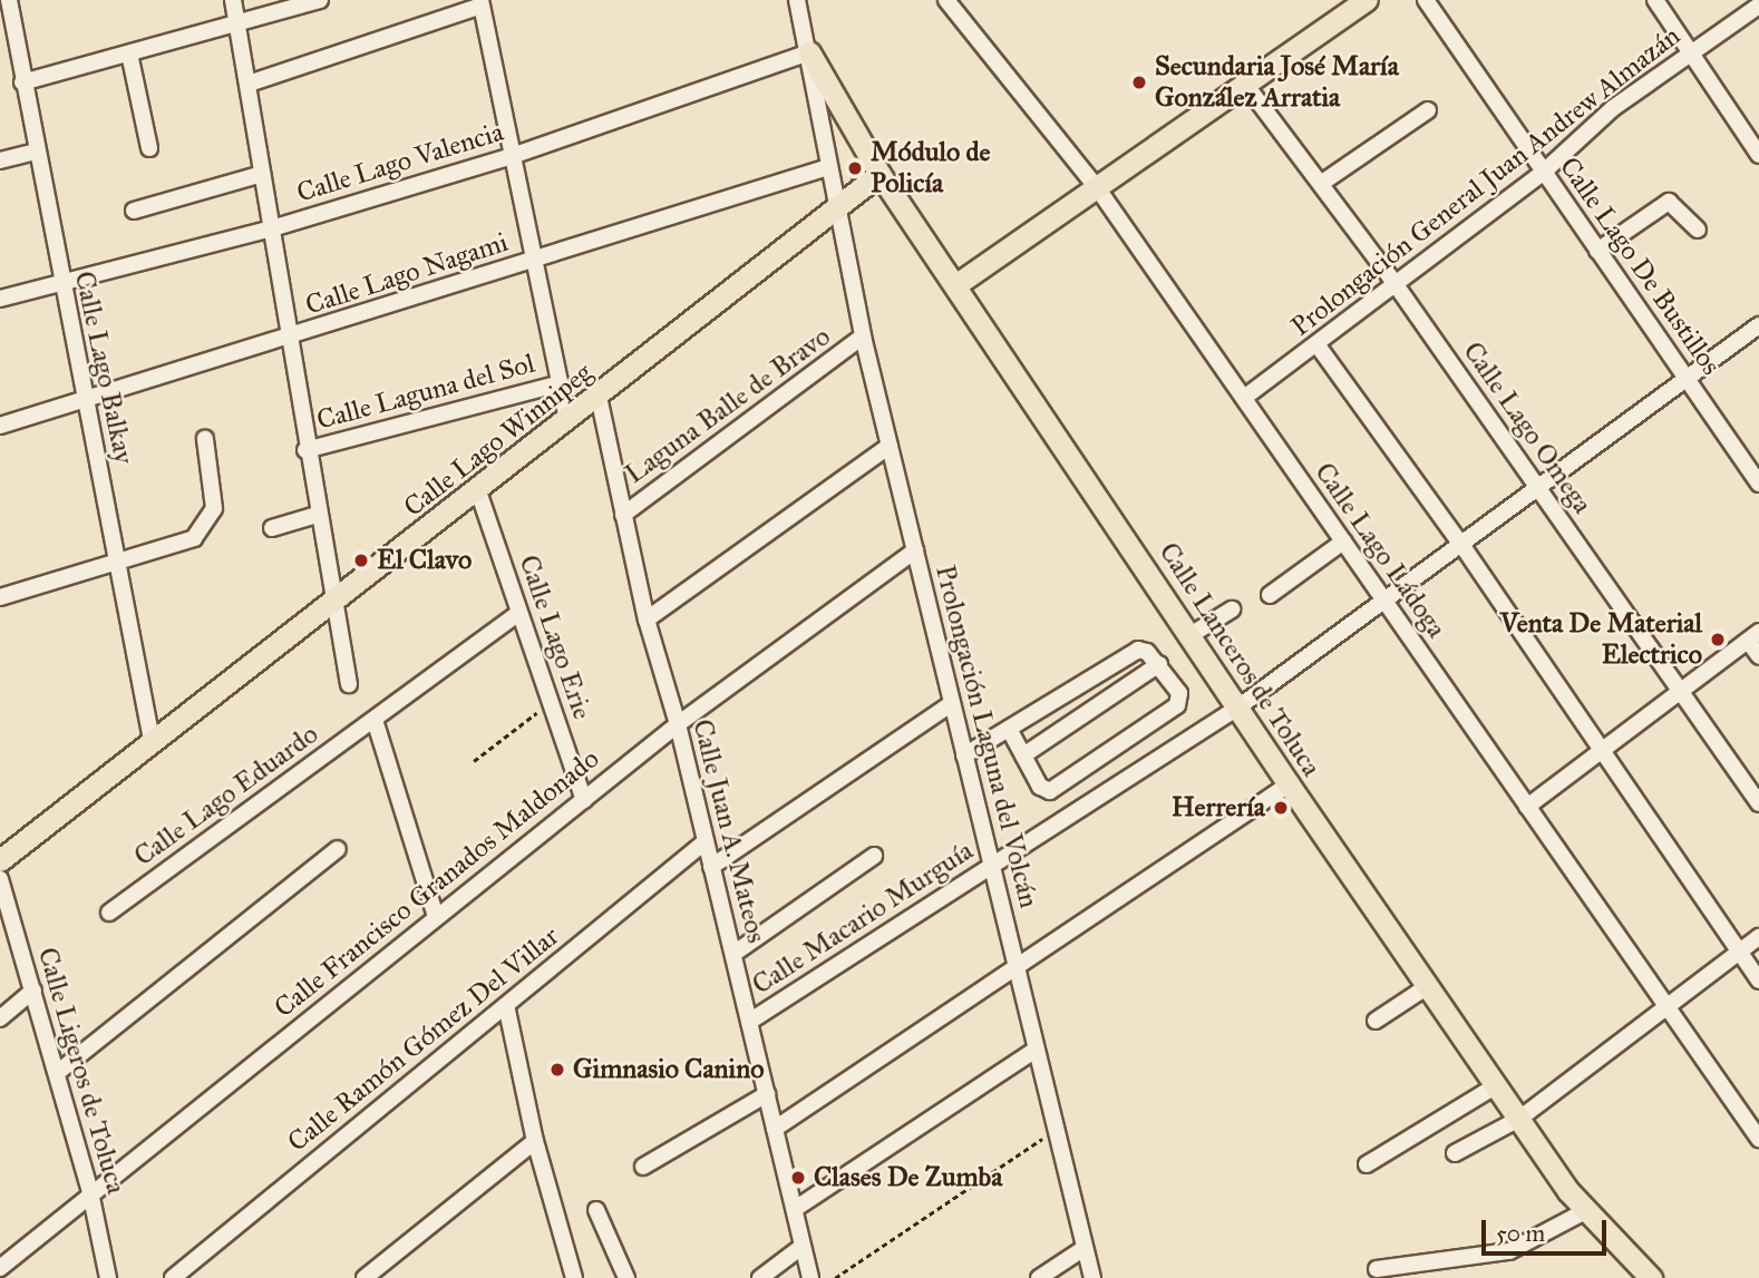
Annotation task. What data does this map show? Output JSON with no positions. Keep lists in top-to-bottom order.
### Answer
{
  "streets": {
    "main road": ["Calle Lago Winnipeg", "Calle Lanceros de Toluca"],
    "street": [
      "Calle Lago Valencia",
      "Prolongación General Juan Andrew Almazán",
      "Calle Lago De Bustillos",
      "Calle Lago Nagami",
      "Calle Lago Balkay",
      "Calle Laguna del Sol",
      "Laguna Balle de Bravo",
      "Calle Lago Omega",
      "Calle Lago Ládoga",
      "Calle Lago Erie",
      "Prolongación Laguna del Volcán",
      "Calle Lago Eduardo",
      "Calle Juan A. Mateos",
      "Calle Francisco Granados Maldonado",
      "Calle Macario Murguía",
      "Calle Ramón Gómez Del Villar",
      "Calle Ligeros de Toluca"
    ]
  },
  "crossings": [
    ["Calle Lago Valencia", "Calle Lago Balkay"],
    ["Calle Lago Valencia", "Calle Lanceros de Toluca"],
    ["Calle Lago Valencia", "Prolongación Laguna del Volcán"],
    ["Prolongación General Juan Andrew Almazán", "Calle Lago De Bustillos"],
    ["Prolongación General Juan Andrew Almazán", "Calle Lago Omega"],
    ["Prolongación General Juan Andrew Almazán", "Calle Lago Ládoga"],
    ["Calle Lago De Bustillos", "Calle Macario Murguía"],
    ["Calle Lago Nagami", "Calle Lago Balkay"],
    ["Calle Lago Nagami", "Prolongación Laguna del Volcán"],
    ["Calle Lago Balkay", "Calle Lago Winnipeg"],
    ["Laguna Balle de Bravo", "Prolongación Laguna del Volcán"],
    ["Laguna Balle de Bravo", "Calle Juan A. Mateos"],
    ["Calle Lago Omega", "Calle Macario Murguía"],
    ["Calle Lago Winnipeg", "Calle Lago Erie"],
    ["Calle Lago Winnipeg", "Calle Lanceros de Toluca"],
    ["Calle Lago Winnipeg", "Prolongación Laguna del Volcán"],
    ["Calle Lago Winnipeg", "Calle Juan A. Mateos"],
    ["Calle Lago Ládoga", "Calle Macario Murguía"],
    ["Calle Lago Erie", "Calle Lago Eduardo"],
    ["Calle Lago Erie", "Calle Francisco Granados Maldonado"],
    ["Calle Lanceros de Toluca", "Prolongación Laguna del Volcán"],
    ["Calle Lanceros de Toluca", "Calle Macario Murguía"],
    ["Prolongación Laguna del Volcán", "Calle Francisco Granados Maldonado"],
    ["Prolongación Laguna del Volcán", "Calle Macario Murguía"],
    ["Calle Juan A. Mateos", "Calle Francisco Granados Maldonado"],
    ["Calle Juan A. Mateos", "Calle Macario Murguía"],
    ["Calle Juan A. Mateos", "Calle Ramón Gómez Del Villar"],
    ["Calle Francisco Granados Maldonado", "Calle Ligeros de Toluca"]
  ],
  "places": [
    "Secundaria José María González Arratia",
    "Módulo de Policía",
    "El Clavo",
    "Venta De Material Electrico",
    "Herrería",
    "Gimnasio Canino",
    "Clases De Zumba"
  ],
  "scale_bar": "50 m"
}
